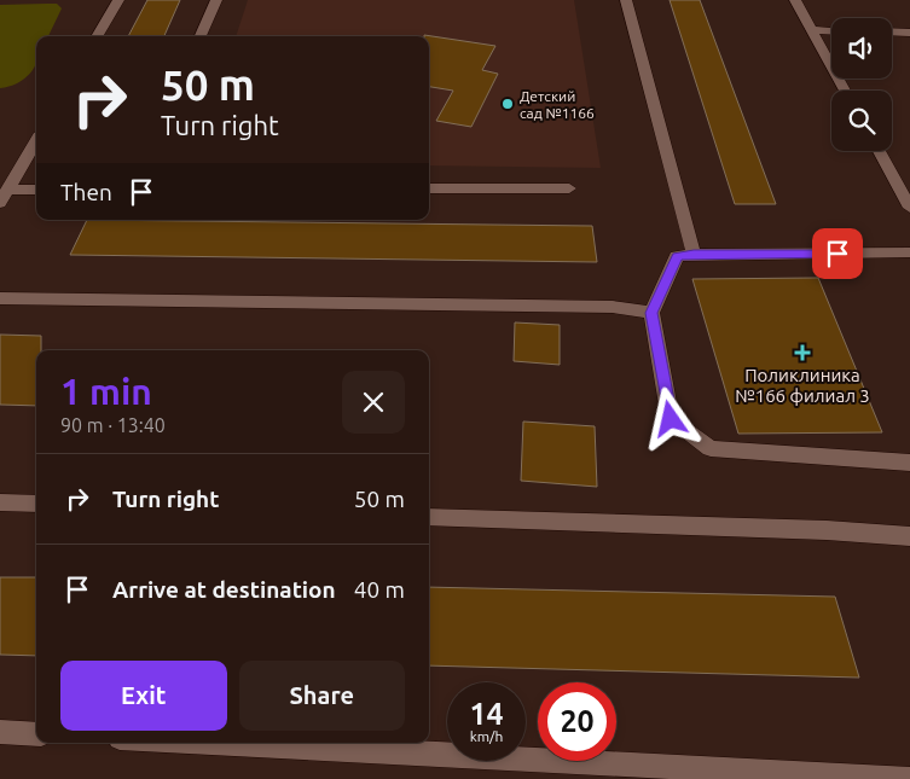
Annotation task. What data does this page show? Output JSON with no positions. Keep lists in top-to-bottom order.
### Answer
{
  "places": {
    "other": ["Детский сад №1166"],
    "health": ["Поликлиника №166 филиал 3"]
  },
  "page": {
    "turn": ["50 m", "Turn right"],
    "then": "Then",
    "heading": ["1 min", "90 m · 13:40"],
    "list": [
      {
        "name": "Turn right",
        "value": "50 m"
      },
      {
        "name": "Arrive at destination",
        "value": "40 m"
      }
    ],
    "buttons": ["Exit", "Share"],
    "speed": "14 km/h",
    "limit": "20"
  }
}
